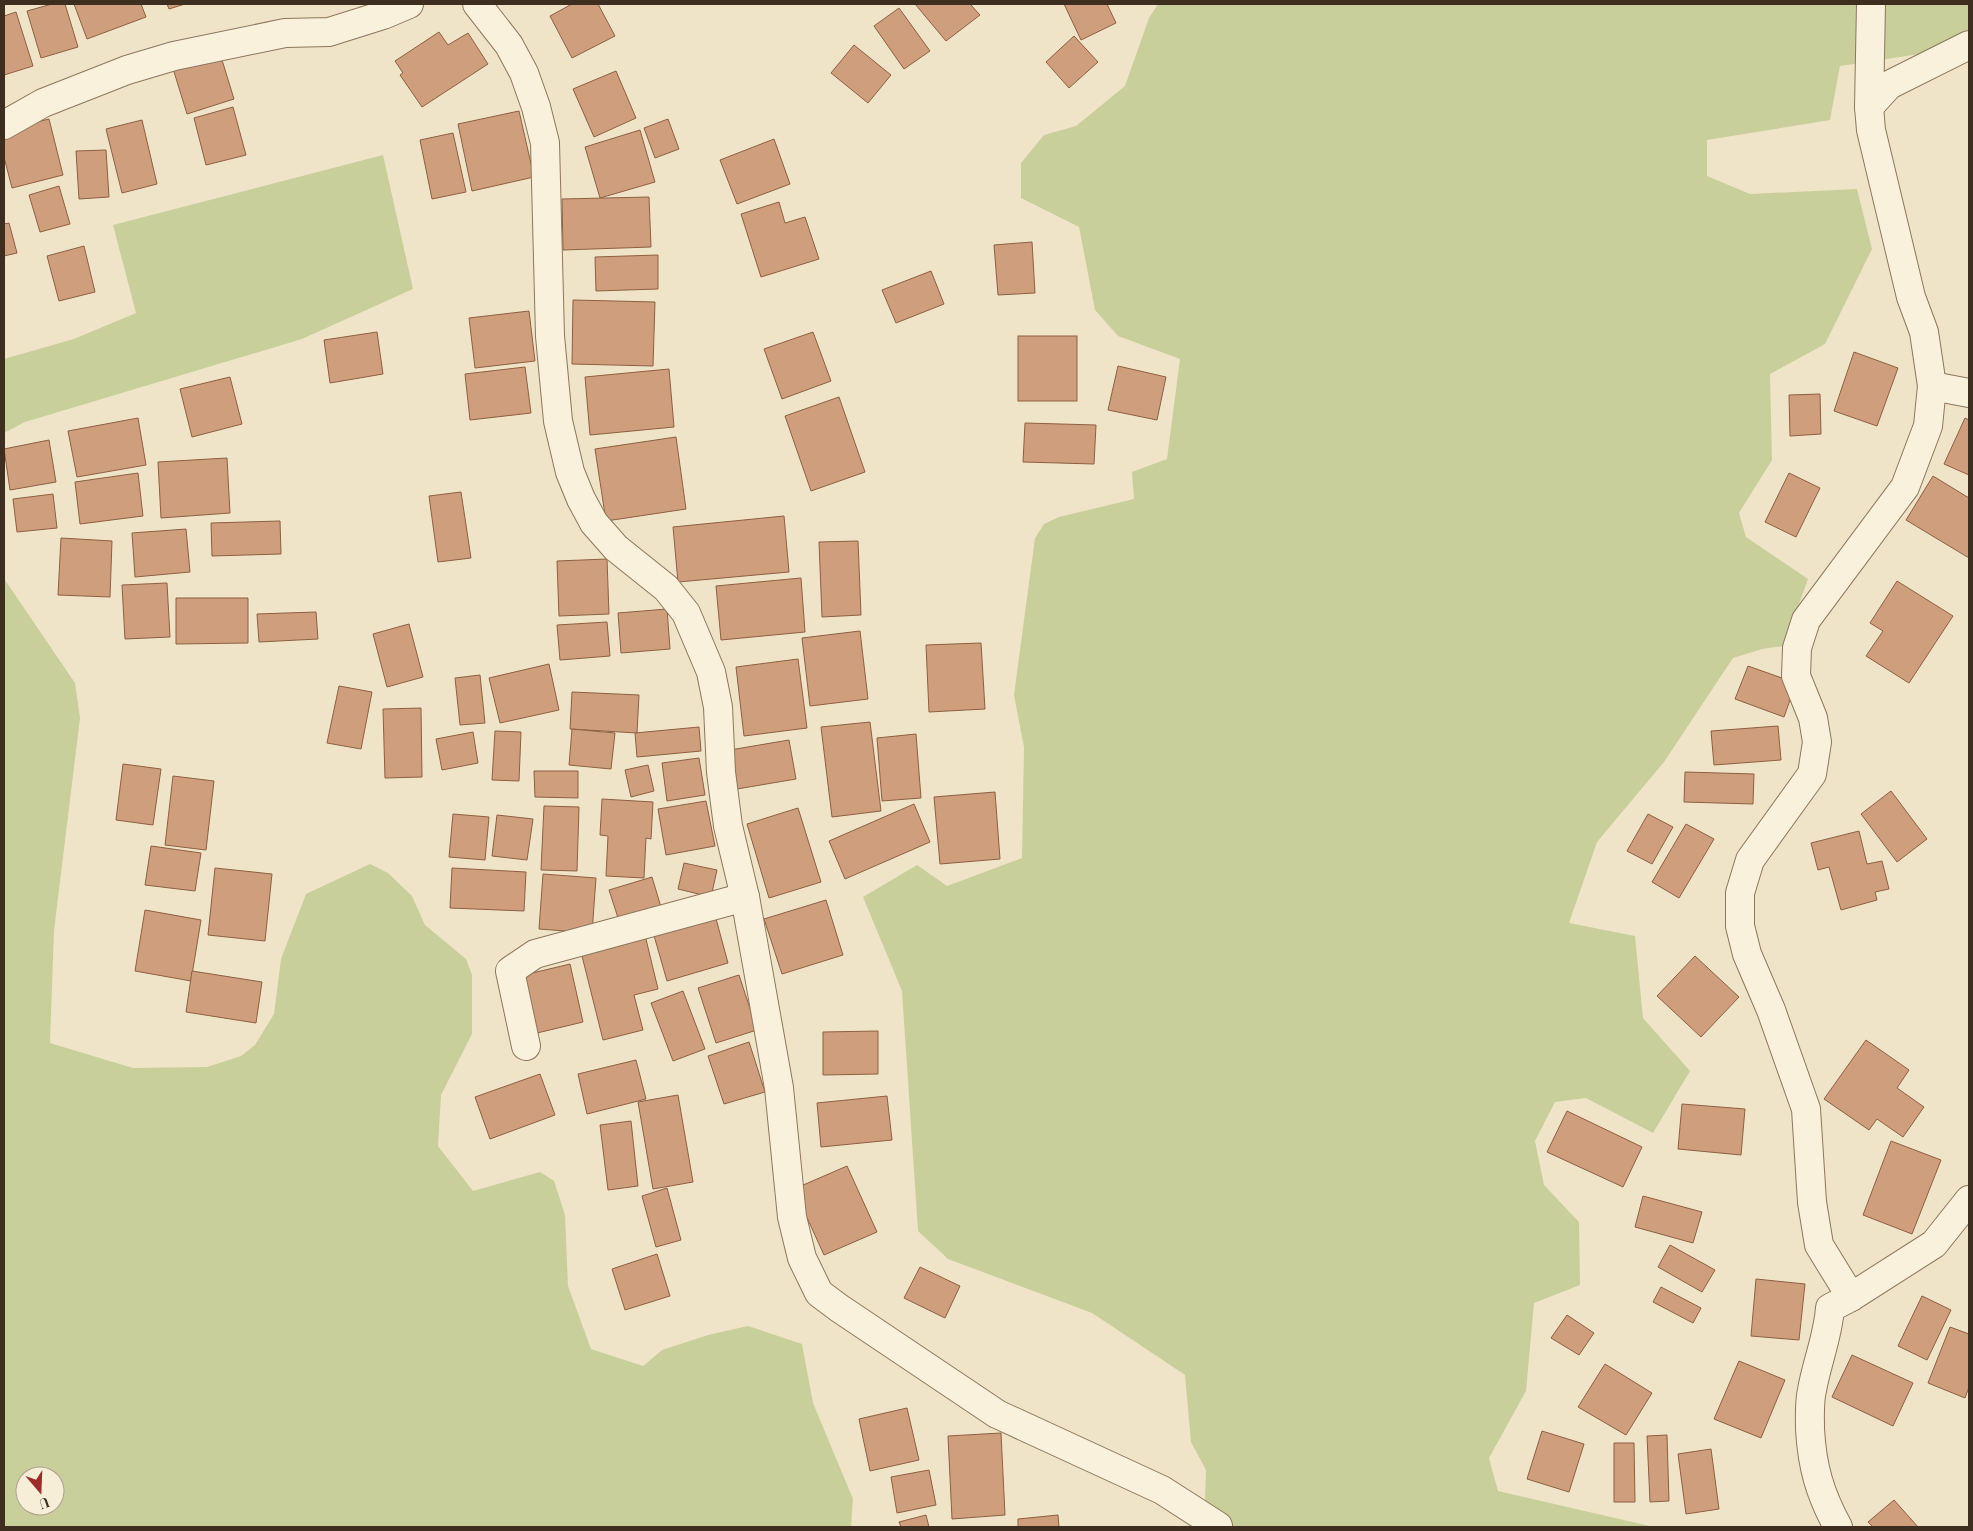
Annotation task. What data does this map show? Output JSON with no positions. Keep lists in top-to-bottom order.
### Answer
{
  "north": "bottom"
}
